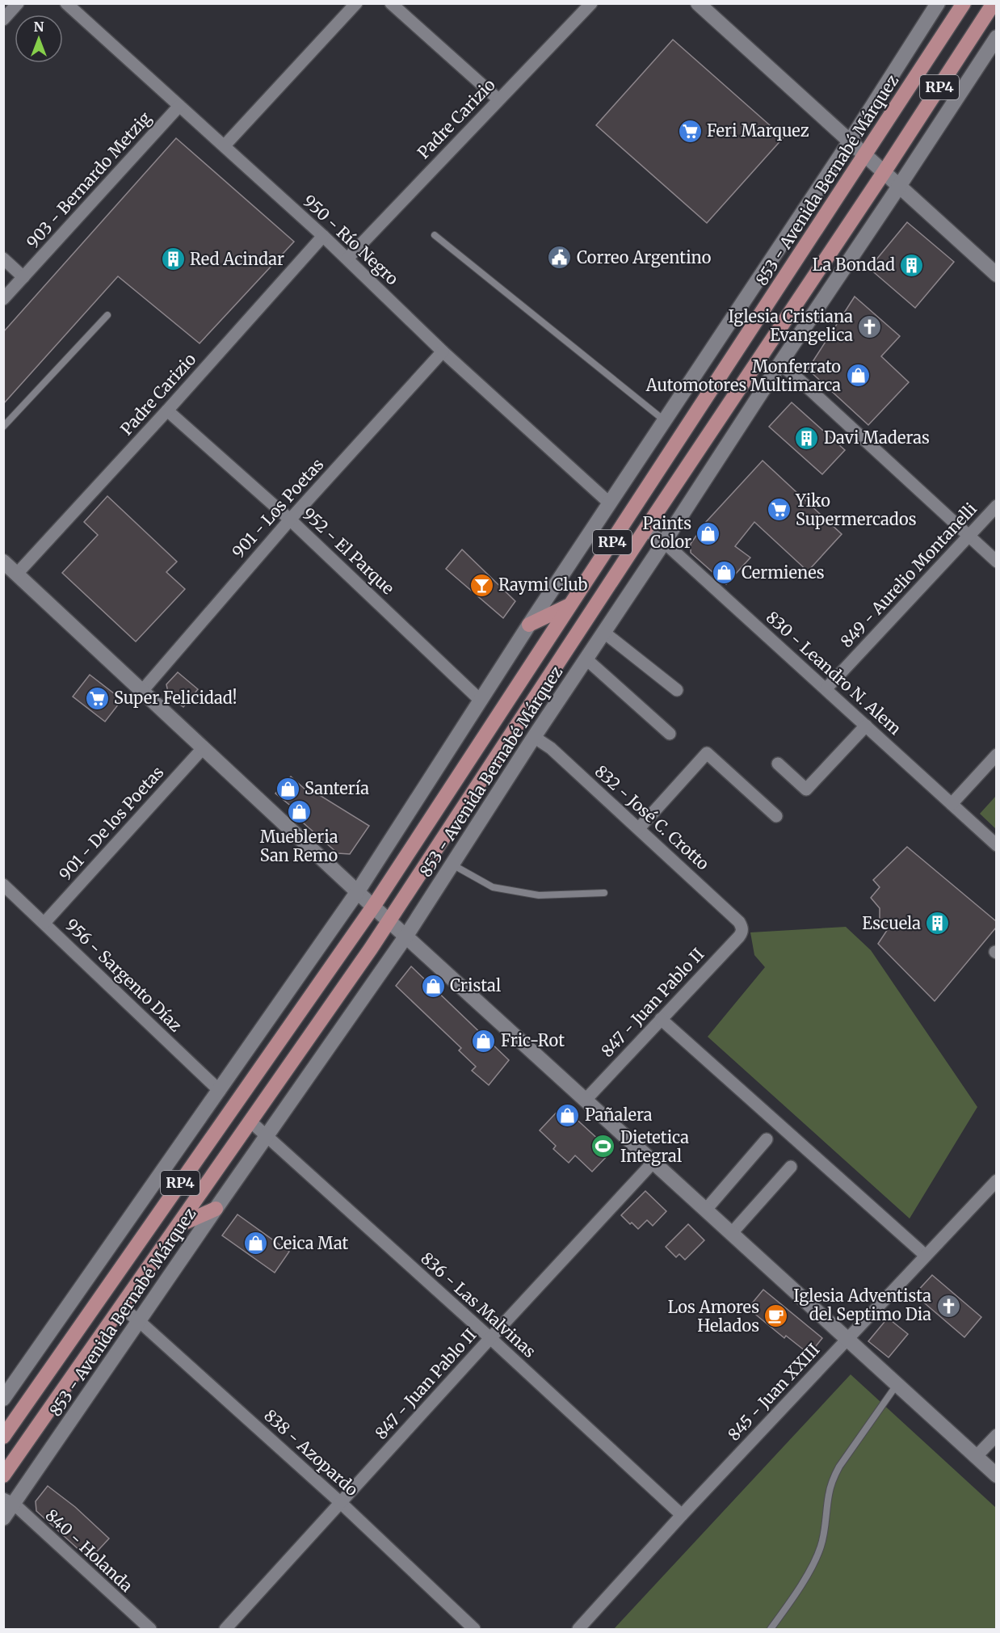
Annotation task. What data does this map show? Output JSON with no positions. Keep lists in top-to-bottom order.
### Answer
{
  "streets": {
    "main road": ["RP4", "853 - Avenida Bernabé Márquez"],
    "street": [
      "Padre Carizio",
      "903 - Bernardo Metzig",
      "950 - Río Negro",
      "901 - Los Poetas",
      "952 - El Parque",
      "849 - Aurelio Montanelli",
      "830 - Leandro N. Alem",
      "832 - José C. Crotto",
      "901 - De los Poetas",
      "956 - Sargento Díaz",
      "847 - Juan Pablo II",
      "836 - Las Malvinas",
      "845 - Juan XXIII",
      "838 - Azopardo",
      "840 - Holanda"
    ]
  },
  "crossings": [
    ["Padre Carizio", "950 - Río Negro"],
    ["Padre Carizio", "952 - El Parque"],
    ["903 - Bernardo Metzig", "950 - Río Negro"],
    ["853 - Avenida Bernabé Márquez", "950 - Río Negro"],
    ["853 - Avenida Bernabé Márquez", "952 - El Parque"],
    ["853 - Avenida Bernabé Márquez", "830 - Leandro N. Alem"],
    ["853 - Avenida Bernabé Márquez", "832 - José C. Crotto"],
    ["853 - Avenida Bernabé Márquez", "956 - Sargento Díaz"],
    ["853 - Avenida Bernabé Márquez", "836 - Las Malvinas"],
    ["853 - Avenida Bernabé Márquez", "838 - Azopardo"],
    ["853 - Avenida Bernabé Márquez", "840 - Holanda"],
    ["950 - Río Negro", "901 - Los Poetas"],
    ["901 - Los Poetas", "952 - El Parque"],
    ["849 - Aurelio Montanelli", "830 - Leandro N. Alem"],
    ["832 - José C. Crotto", "847 - Juan Pablo II"],
    ["901 - De los Poetas", "956 - Sargento Díaz"],
    ["847 - Juan Pablo II", "836 - Las Malvinas"],
    ["847 - Juan Pablo II", "838 - Azopardo"],
    ["836 - Las Malvinas", "845 - Juan XXIII"]
  ],
  "places": {
    "supermarket": ["Feri Marquez", "Yiko Supermercados", "Super Felicidad!"],
    "public building": ["Correo Argentino"],
    "building": [
      "Red Acindar",
      "La Bondad",
      "Davi Maderas",
      "Escuela"
    ],
    "church": ["Iglesia Cristiana Evangelica", "Iglesia Adventista del Septimo Dia"],
    "shop": [
      "Monferrato Automotores Multimarca",
      "Paints Color",
      "Cermienes",
      "Santería",
      "Muebleria San Remo",
      "Cristal",
      "Fric-Rot",
      "Pañalera",
      "Ceica Mat"
    ],
    "bar": ["Raymi Club"],
    "sports": ["Dietetica Integral"],
    "cafe": ["Los Amores Helados"]
  },
  "north": "top"
}
